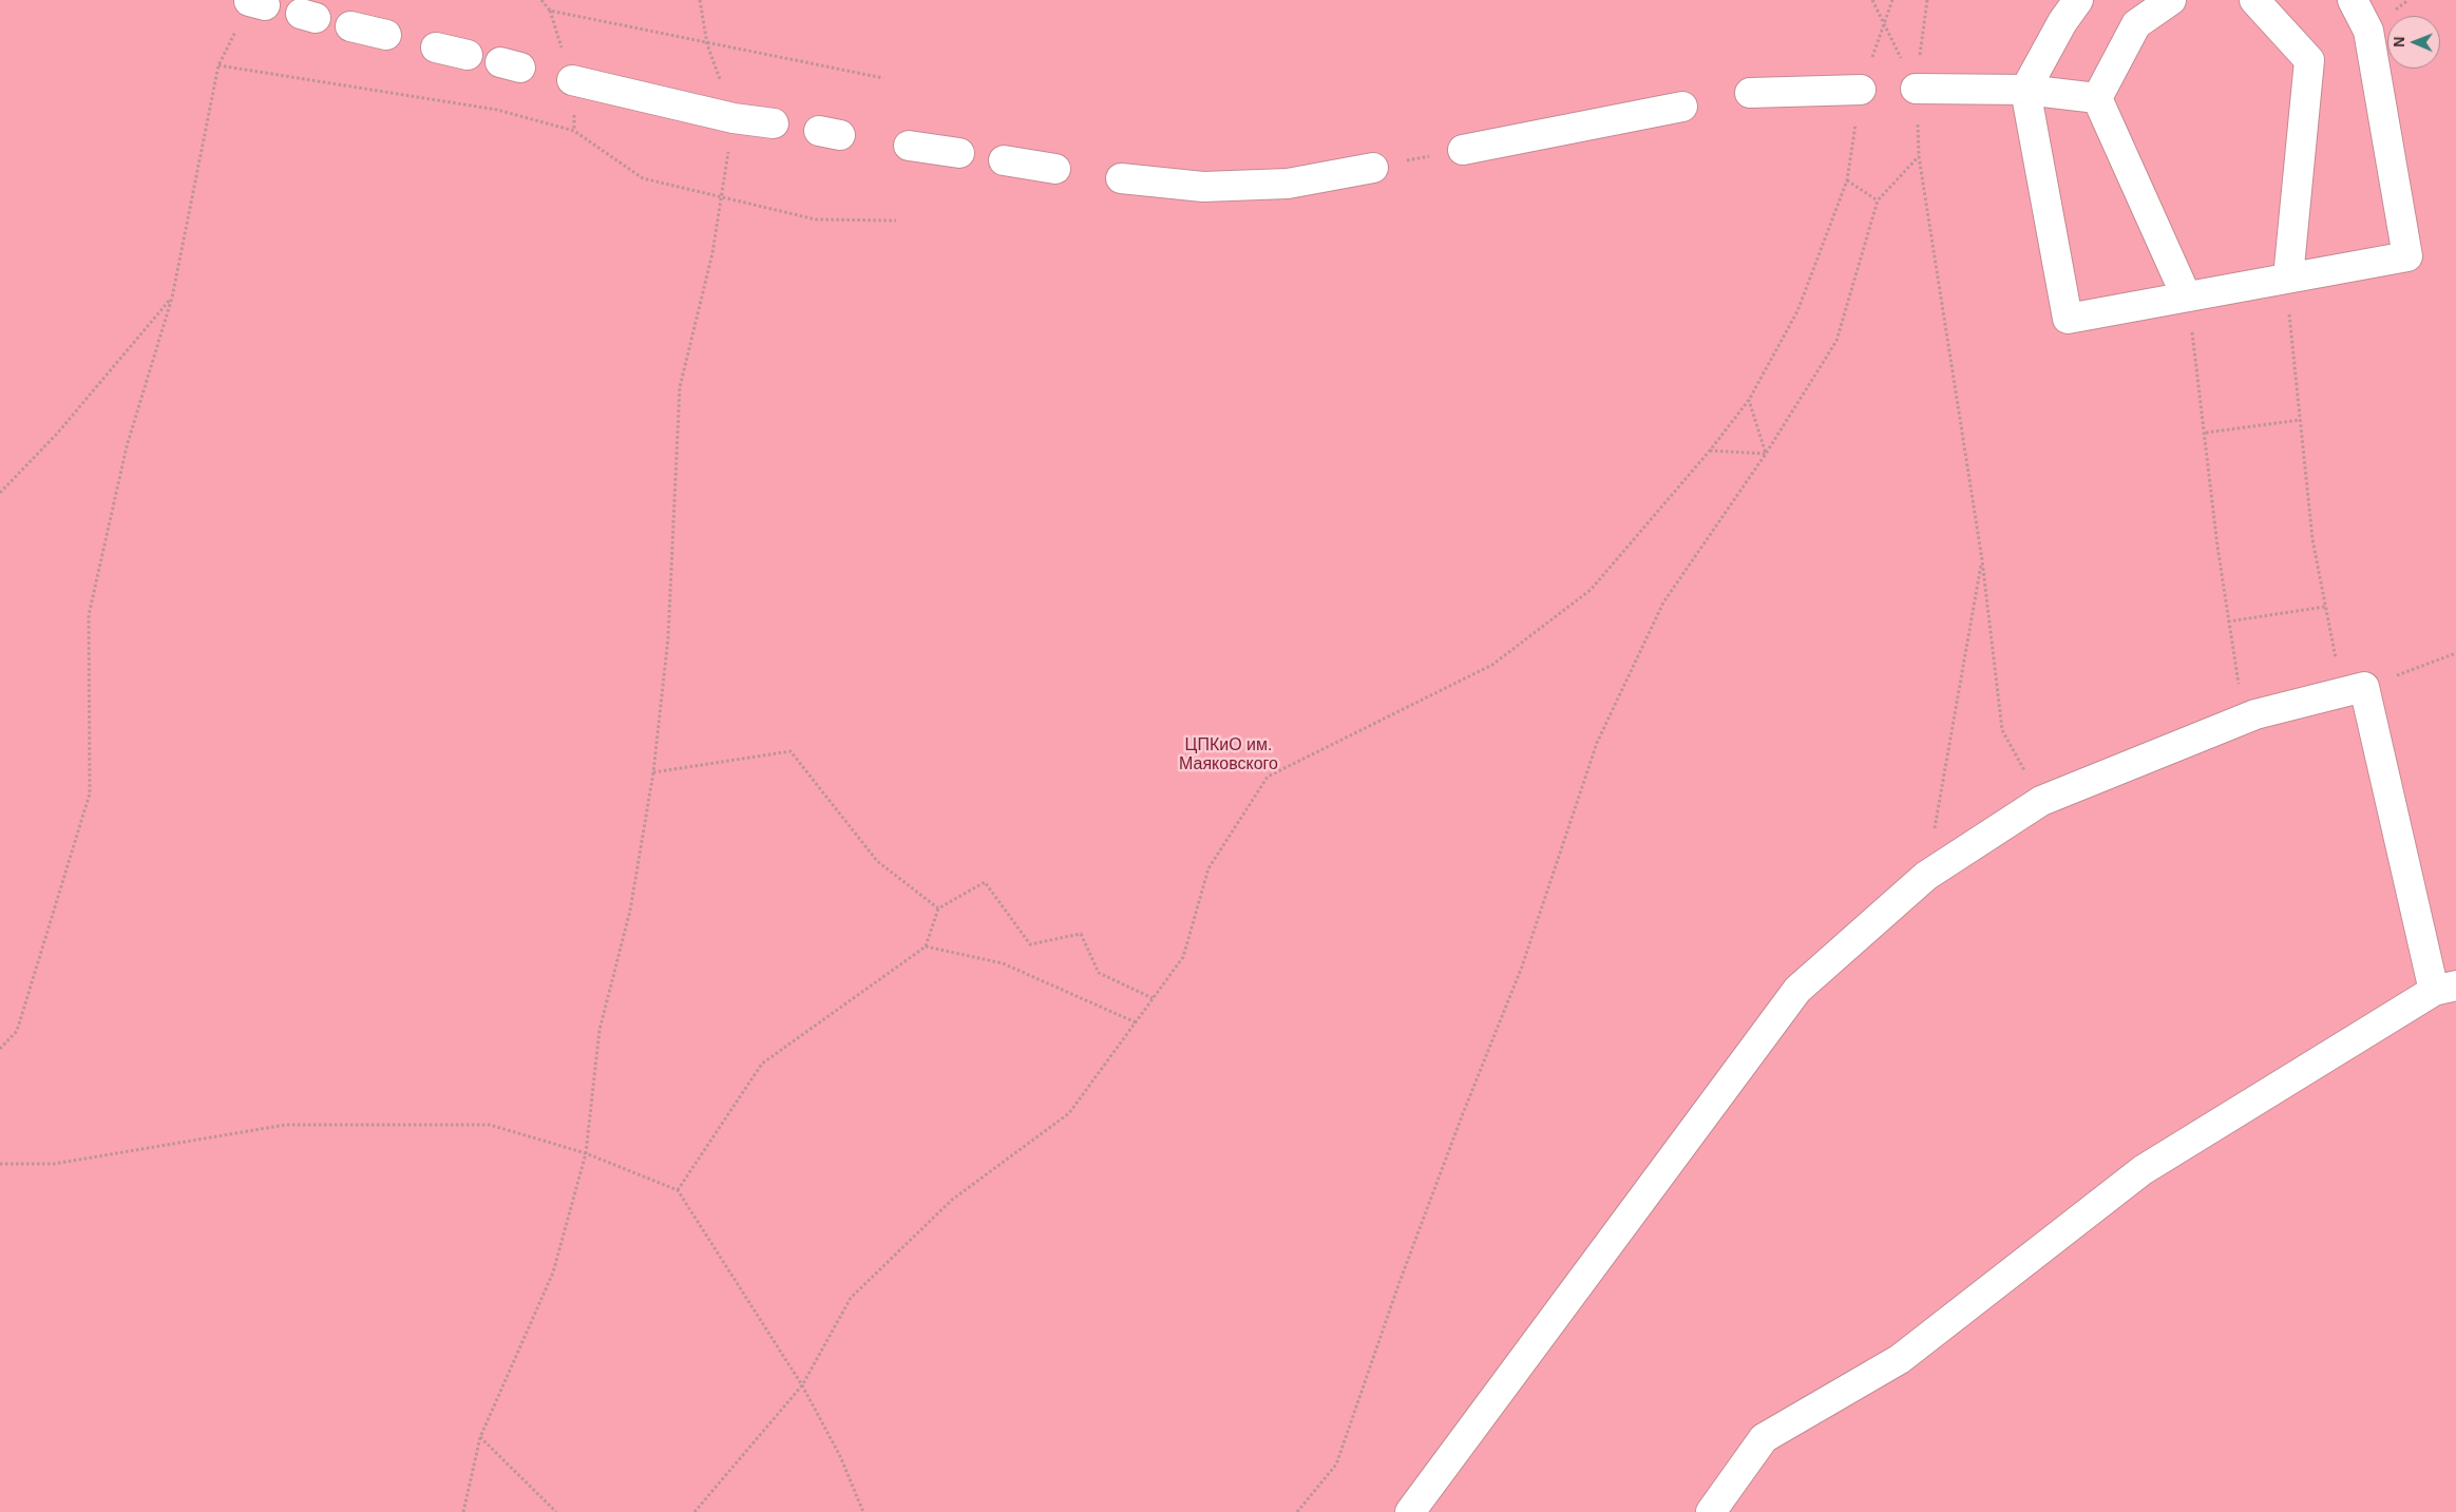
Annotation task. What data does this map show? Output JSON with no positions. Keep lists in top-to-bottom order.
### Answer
{
  "parks": ["ЦПКиО им. Маяковского"],
  "north": "left"
}
